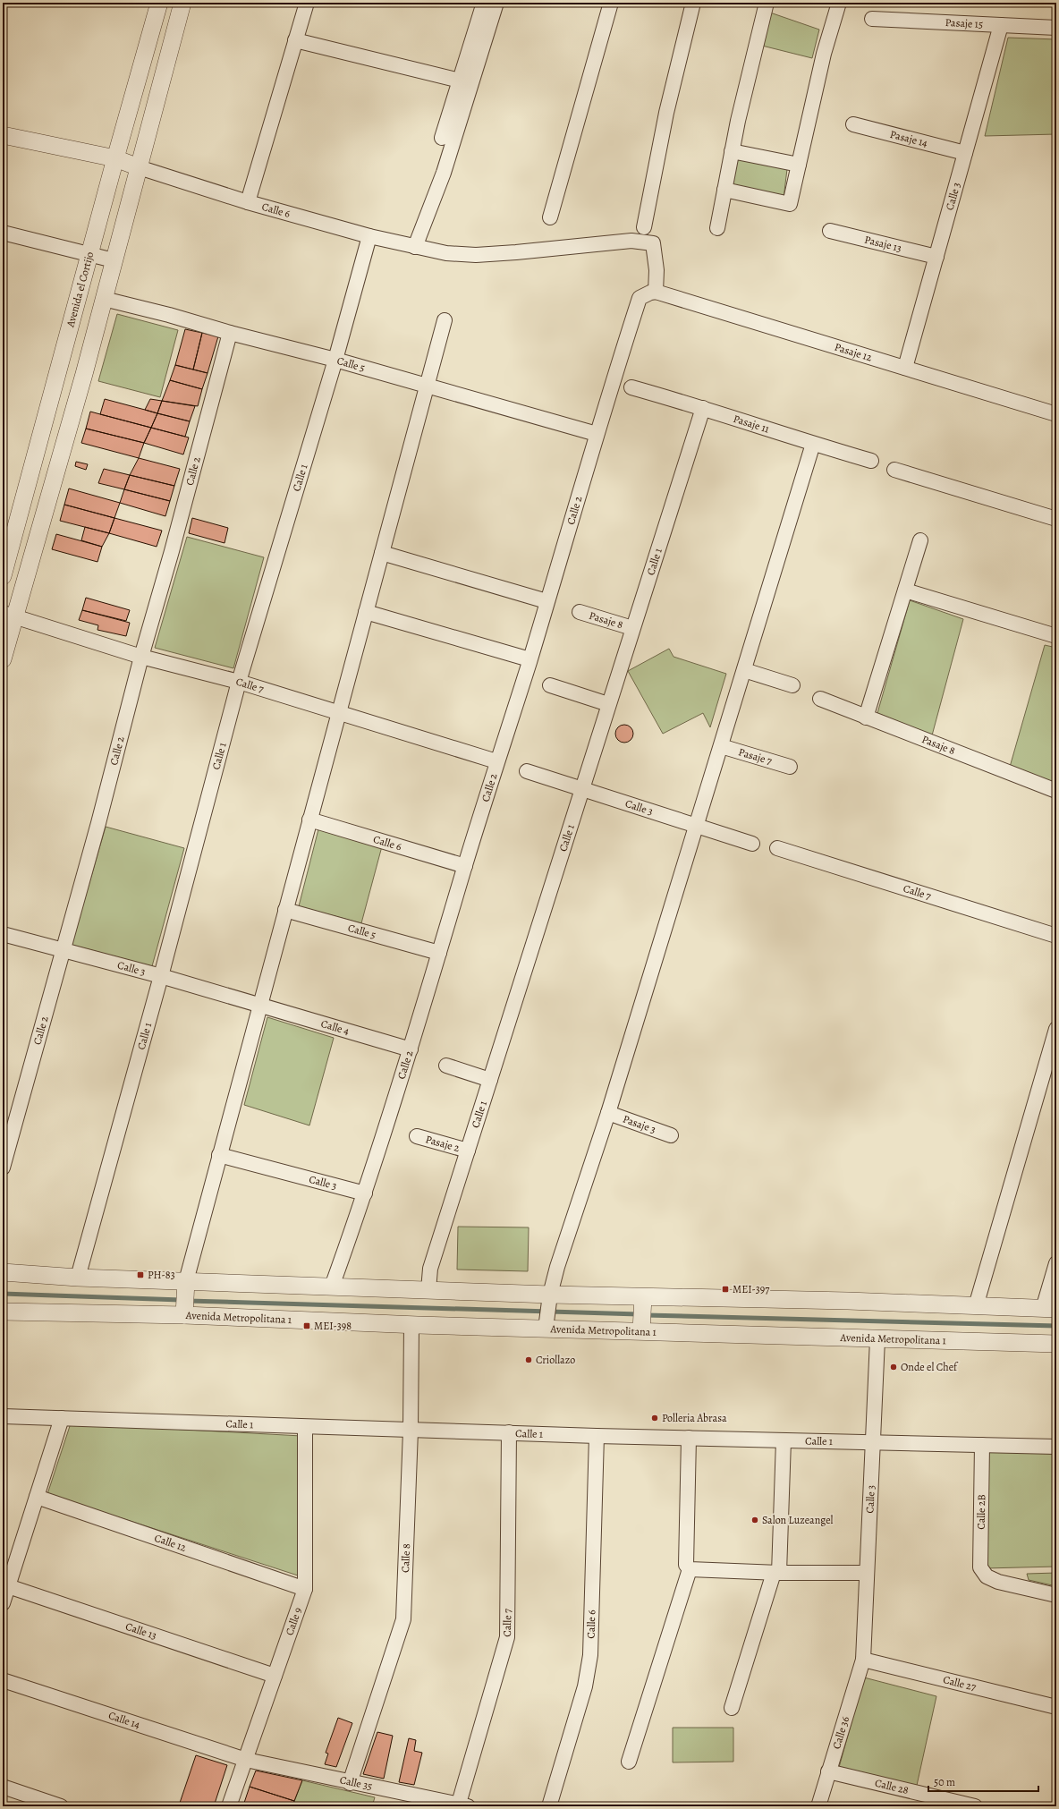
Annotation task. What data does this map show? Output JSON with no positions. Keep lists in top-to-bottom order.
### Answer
{
  "streets": {
    "street": [
      "Pasaje 15",
      "Pasaje 14",
      "Calle 3",
      "Calle 6",
      "Pasaje 13",
      "Avenida el Cortijo",
      "Pasaje 12",
      "Calle 5",
      "Pasaje 11",
      "Calle 2",
      "Calle 1",
      "Pasaje 8",
      "Calle 7",
      "Pasaje 7",
      "Calle 4",
      "Pasaje 3",
      "Pasaje 2",
      "Avenida Metropolitana 1",
      "Calle 2B",
      "Calle 12",
      "Calle 8",
      "Calle 9",
      "Calle 13",
      "Calle 27",
      "Calle 14",
      "Calle 36",
      "Calle 35",
      "Calle 28"
    ]
  },
  "crossings": [
    ["Pasaje 15", "Calle 3"],
    ["Pasaje 14", "Calle 3"],
    ["Calle 3", "Pasaje 13"],
    ["Calle 3", "Pasaje 12"],
    ["Calle 3", "Calle 2"],
    ["Calle 3", "Calle 1"],
    ["Calle 3", "Calle 4"],
    ["Calle 3", "Avenida Metropolitana 1"],
    ["Calle 3", "Calle 27"],
    ["Calle 3", "Calle 36"],
    ["Calle 6", "Pasaje 12"],
    ["Calle 6", "Calle 2"],
    ["Calle 6", "Calle 1"],
    ["Pasaje 12", "Calle 2"],
    ["Calle 5", "Calle 2"],
    ["Calle 5", "Calle 1"],
    ["Pasaje 11", "Calle 1"],
    ["Calle 2", "Calle 7"],
    ["Calle 2", "Calle 4"],
    ["Calle 1", "Pasaje 8"],
    ["Calle 1", "Calle 7"],
    ["Calle 1", "Pasaje 2"],
    ["Calle 1", "Calle 2B"],
    ["Calle 1", "Calle 8"],
    ["Calle 1", "Calle 9"],
    ["Calle 7", "Calle 35"],
    ["Avenida Metropolitana 1", "Calle 8"],
    ["Calle 12", "Calle 9"],
    ["Calle 8", "Calle 35"],
    ["Calle 9", "Calle 13"],
    ["Calle 9", "Calle 14"],
    ["Calle 9", "Calle 35"],
    ["Calle 27", "Calle 36"],
    ["Calle 14", "Calle 35"],
    ["Calle 36", "Calle 28"]
  ],
  "places": {
    "transit": ["PH-83", "MEI-397", "MEI-398"],
    "other": [
      "Criollazo",
      "Onde el Chef",
      "Polleria Abrasa",
      "Salon Luzeangel"
    ]
  },
  "scale_bar": "50 m"
}
